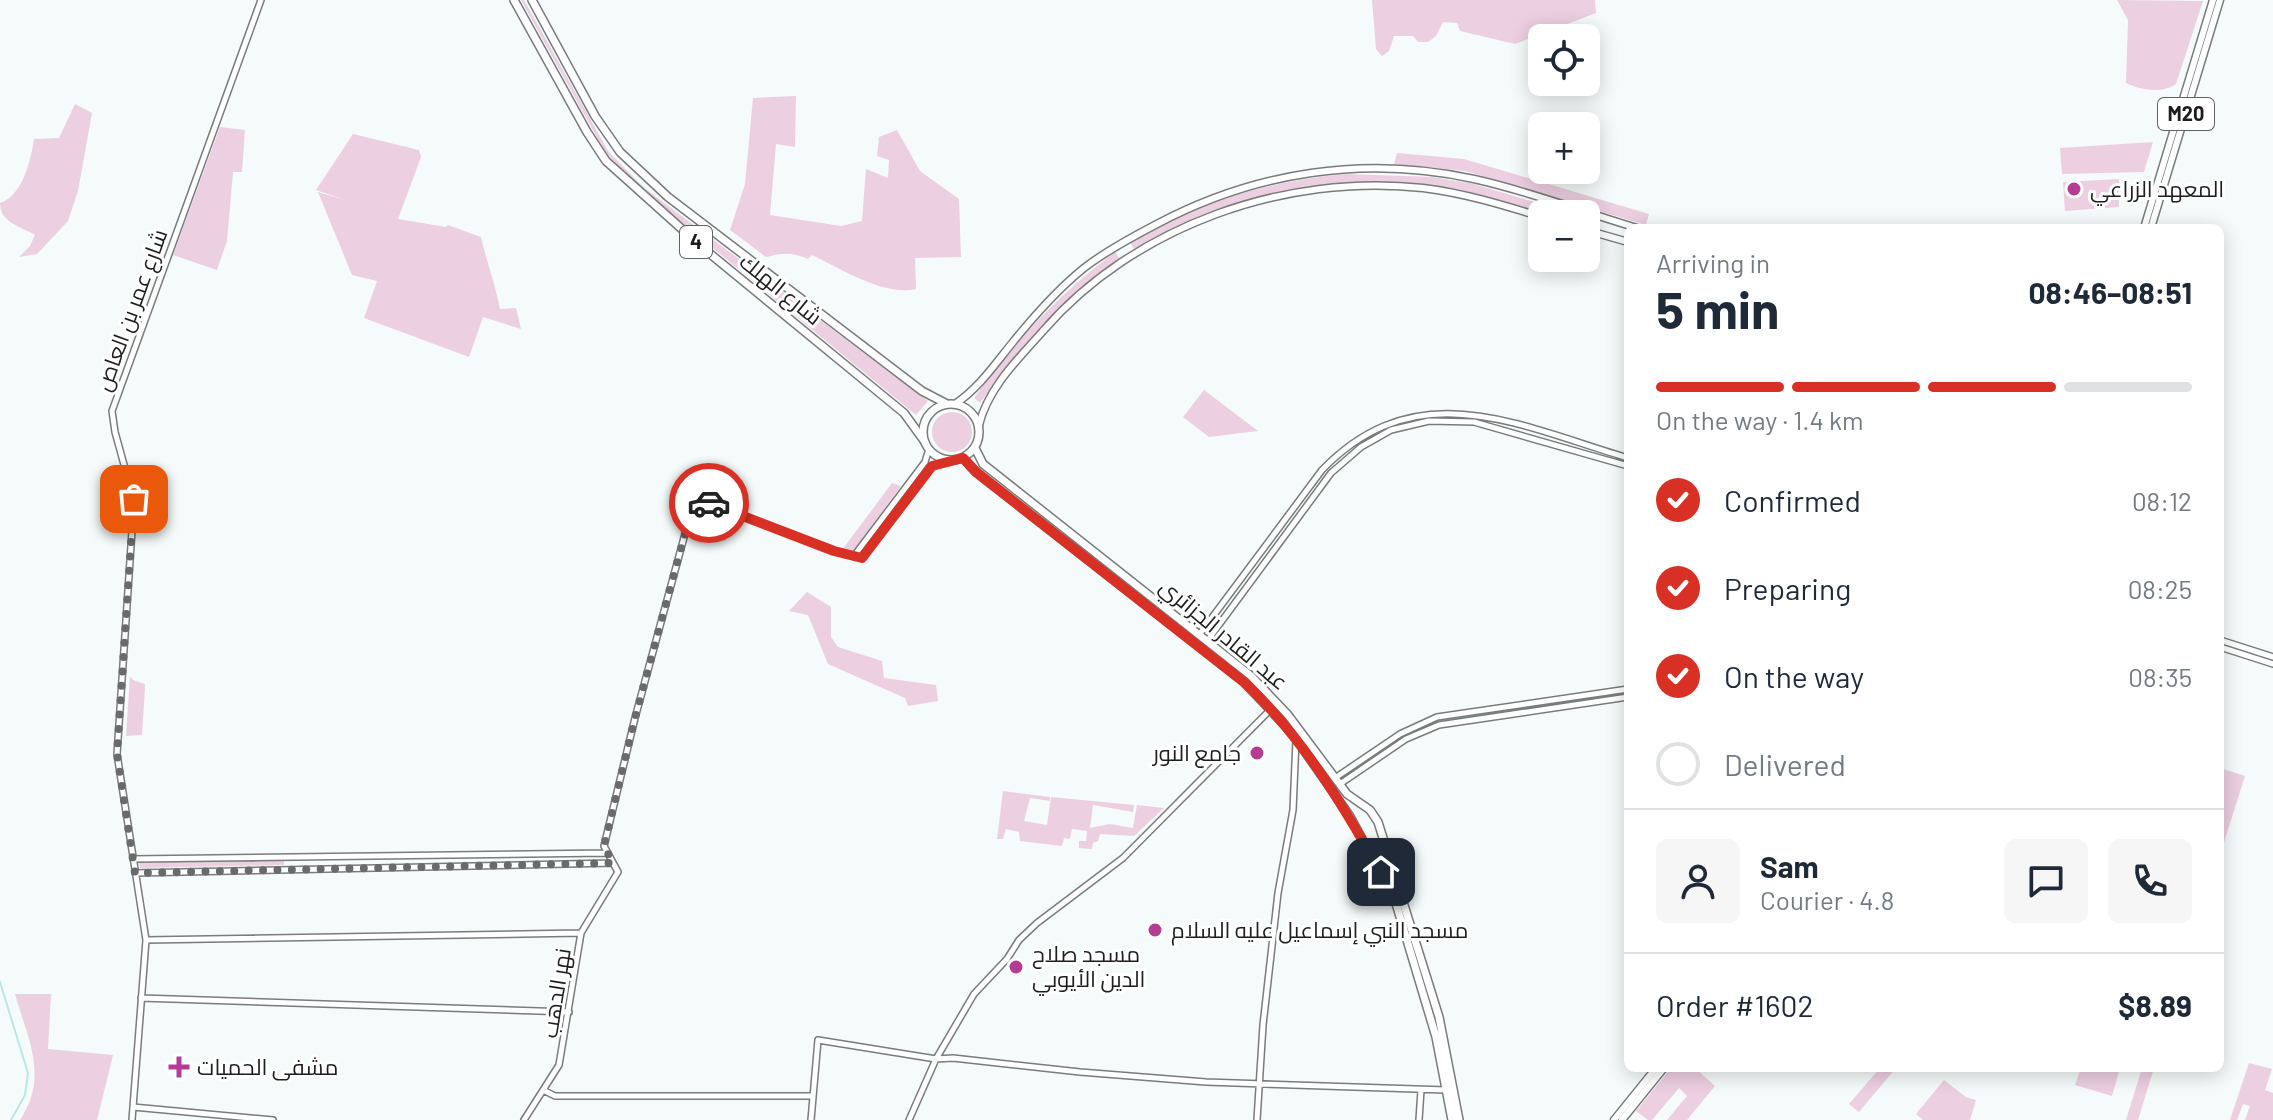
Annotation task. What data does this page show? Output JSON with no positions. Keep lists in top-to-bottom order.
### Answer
{
  "streets": {
    "highway": ["4", "شارع الهلك", "عبد القادر الجزائري"],
    "main road": ["M20"],
    "street": ["شارع عمر بن العاص", "نهر الدهب"]
  },
  "crossings": [
    ["شارع الهلك", "عبد القادر الجزائري"]
  ],
  "places": {
    "other": [
      "المعهد الزراعي",
      "جامع النور",
      "مسجد النبي إسماعيل عليه السلام",
      "مسجد صلاح الدين الأيوبي"
    ],
    "health": ["مشفى الحميات"]
  },
  "page": {
    "map_buttons": ["+", "−"],
    "heading": ["5 min", "Arriving in", "08:46–08:51"],
    "panel": [
      "Sam",
      "Courier · 4.8",
      "Order #1602",
      "$8.89"
    ],
    "bar": "On the way · 1.4 km",
    "list": [
      ["Confirmed", "08:12"],
      ["Preparing", "08:25"],
      ["On the way", "08:35"],
      "Delivered"
    ]
  }
}
